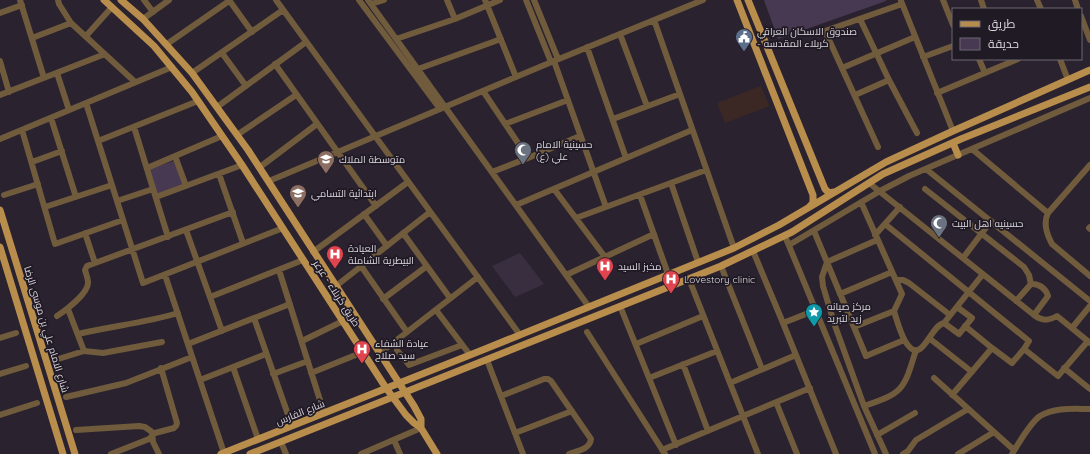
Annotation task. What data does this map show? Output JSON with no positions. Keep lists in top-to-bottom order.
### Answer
{
  "streets": {
    "main road": ["طريق كربلاء - عرعر", "شارع الامام علي بن موسى الرضا", "شارع الفارس"]
  },
  "crossings": [
    ["طريق كربلاء - عرعر", "شارع الفارس"]
  ],
  "places": {
    "public building": ["صندوق الاسكان العراقي - كربلاء المقدسه"],
    "mosque": ["حسينية الامام علي (ع)", "حسينيه اهل البيت"],
    "school or university": ["متوسطة الملاك", "ابتدائية التسامي"],
    "hospital": [
      "العيادة البيطرية الشاملة",
      "مخبز السيد",
      "Lovestory clinic",
      "عيادة الشفاء سيد صلاح"
    ],
    "place": ["مركز صيانه زيد لتبريد"]
  },
  "legend": ["طريق", "حديقة"]
}
